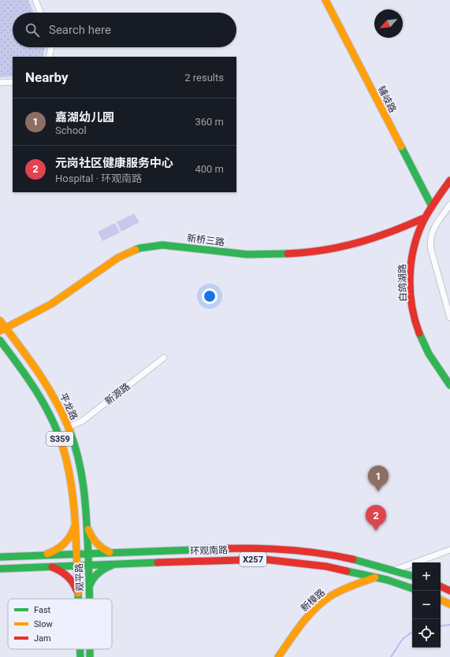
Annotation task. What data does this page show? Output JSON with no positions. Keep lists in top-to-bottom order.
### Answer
{
  "streets": {
    "main road": [
      "辅岐路",
      "新桥三路",
      "白鸽湖路",
      "平龙路",
      "S359",
      "环观南路",
      "X257",
      "观平路",
      "新樟路"
    ],
    "street": ["新源路"]
  },
  "crossings": [
    ["辅岐路", "白鸽湖路"],
    ["新桥三路", "白鸽湖路"],
    ["新桥三路", "平龙路"],
    ["新源路", "平龙路"],
    ["平龙路", "环观南路"],
    ["平龙路", "观平路"],
    ["S359", "环观南路"],
    ["S359", "观平路"],
    ["环观南路", "观平路"],
    ["环观南路", "新樟路"]
  ],
  "legend": ["Fast", "Slow", "Jam"],
  "north": "bottom left",
  "page": {
    "search": "Search here",
    "heading": ["Nearby", "2 results"],
    "list": [
      {
        "mark": "1",
        "name": "嘉湖幼儿园",
        "note": "School",
        "value": "360 m"
      },
      {
        "mark": "2",
        "name": "元岗社区健康服务中心",
        "note": "Hospital · 环观南路",
        "value": "400 m"
      }
    ],
    "pins": ["1", "2"],
    "map_buttons": ["+", "−"]
  }
}
